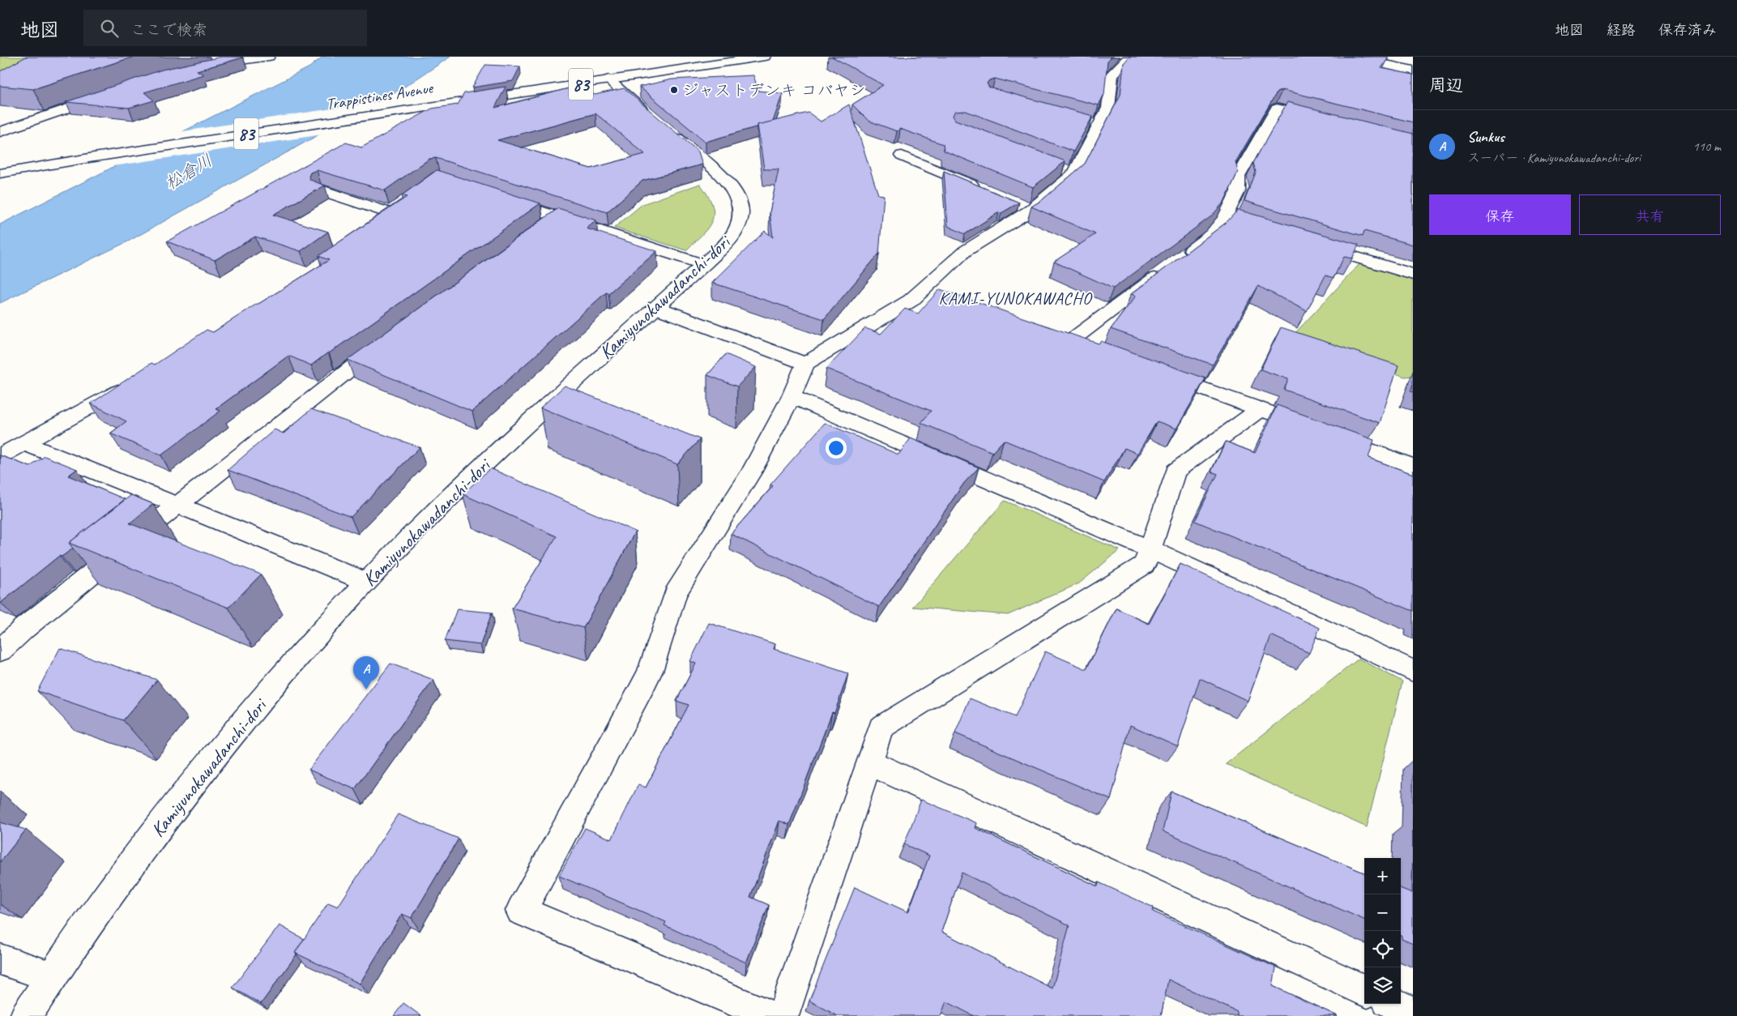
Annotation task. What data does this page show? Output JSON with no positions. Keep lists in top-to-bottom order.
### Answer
{
  "streets": {
    "street": ["83", "Trappistines Avenue", "Kamiyunokawadanchi-dori"]
  },
  "crossings": [
    ["Trappistines Avenue", "Kamiyunokawadanchi-dori"]
  ],
  "districts": ["KAMI-YUNOKAWACHO"],
  "water": ["松倉川"],
  "places": ["ジャストデンキ コバヤシ"],
  "page": {
    "header": "地図",
    "search": "ここで検索",
    "nav": ["地図", "経路", "保存済み"],
    "heading": "周辺",
    "list": [
      {
        "mark": "A",
        "name": "Sunkus",
        "note": "スーパー · Kamiyunokawadanchi-dori",
        "value": "110 m"
      }
    ],
    "buttons": ["保存", "共有"],
    "pins": "A",
    "map_buttons": ["+", "−"]
  }
}
